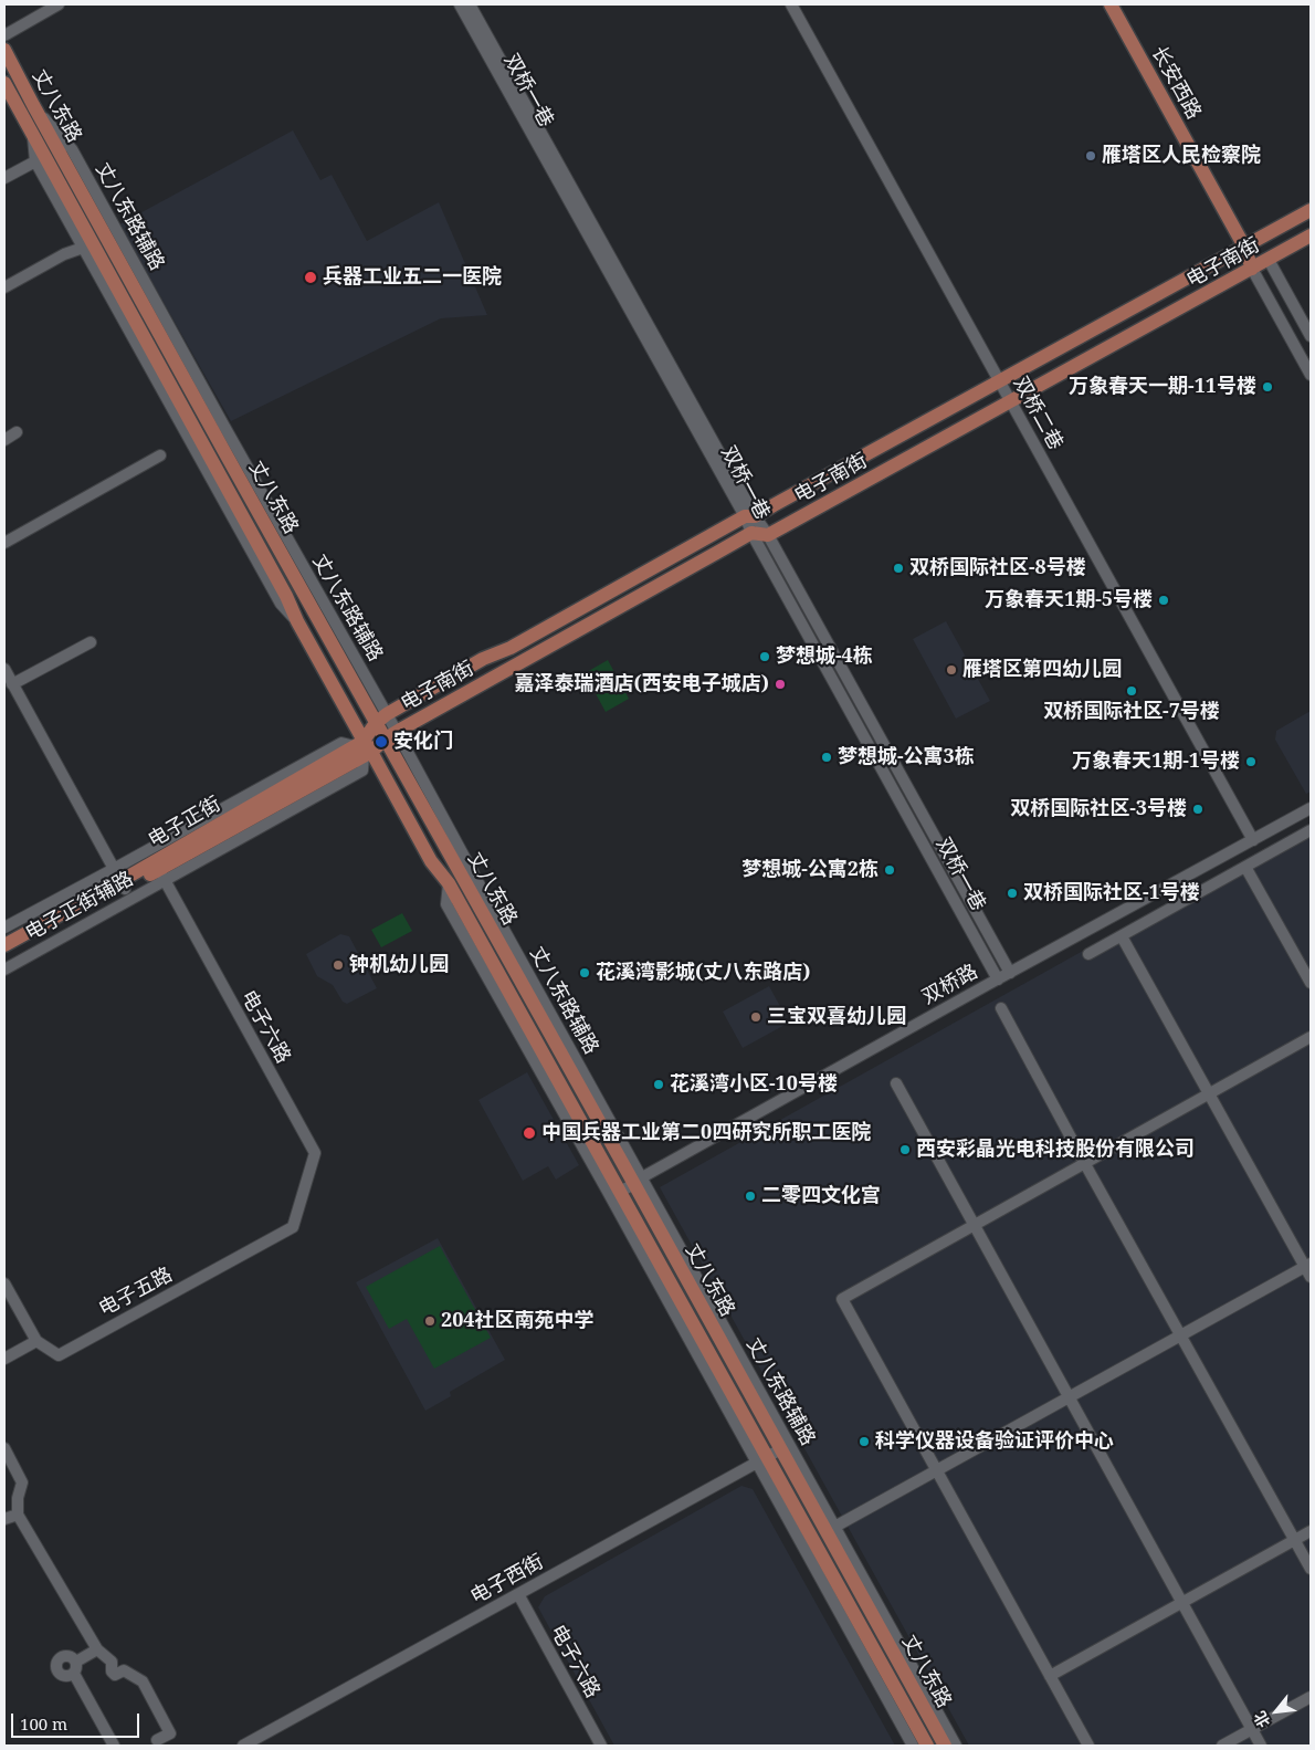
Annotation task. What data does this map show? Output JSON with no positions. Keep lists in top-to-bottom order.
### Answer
{
  "streets": {
    "main road": [
      "长安西路",
      "丈八东路",
      "电子南街",
      "电子正街"
    ],
    "street": [
      "双桥一巷",
      "双桥二巷",
      "电子正街辅路",
      "双桥路",
      "电子六路",
      "电子五路",
      "电子西街"
    ]
  },
  "crossings": [
    ["长安西路", "电子南街"],
    ["双桥一巷", "电子南街"],
    ["双桥一巷", "双桥路"],
    ["丈八东路", "电子南街"],
    ["丈八东路", "电子正街"],
    ["丈八东路", "双桥路"],
    ["丈八东路", "电子西街"],
    ["电子南街", "双桥二巷"],
    ["电子南街", "电子正街"],
    ["双桥二巷", "双桥路"],
    ["电子正街", "电子正街辅路"],
    ["电子正街", "电子六路"],
    ["电子正街辅路", "电子六路"],
    ["电子六路", "电子五路"],
    ["电子六路", "电子西街"]
  ],
  "places": [
    "雁塔区人民检察院",
    "兵器工业五二一医院",
    "万象春天一期-11号楼",
    "双桥国际社区-8号楼",
    "万象春天1期-5号楼",
    "梦想城-4栋",
    "雁塔区第四幼儿园",
    "嘉泽泰瑞酒店(西安电子城店)",
    "双桥国际社区-7号楼",
    "安化门",
    "梦想城-公寓3栋",
    "万象春天1期-1号楼",
    "双桥国际社区-3号楼",
    "梦想城-公寓2栋",
    "双桥国际社区-1号楼",
    "钟机幼儿园",
    "花溪湾影城(丈八东路店)",
    "三宝双喜幼儿园",
    "花溪湾小区-10号楼",
    "中国兵器工业第二0四研究所职工医院",
    "西安彩晶光电科技股份有限公司",
    "二零四文化宫",
    "204社区南苑中学",
    "科学仪器设备验证评价中心"
  ],
  "scale_bar": "100 m",
  "north": "bottom left"
}
